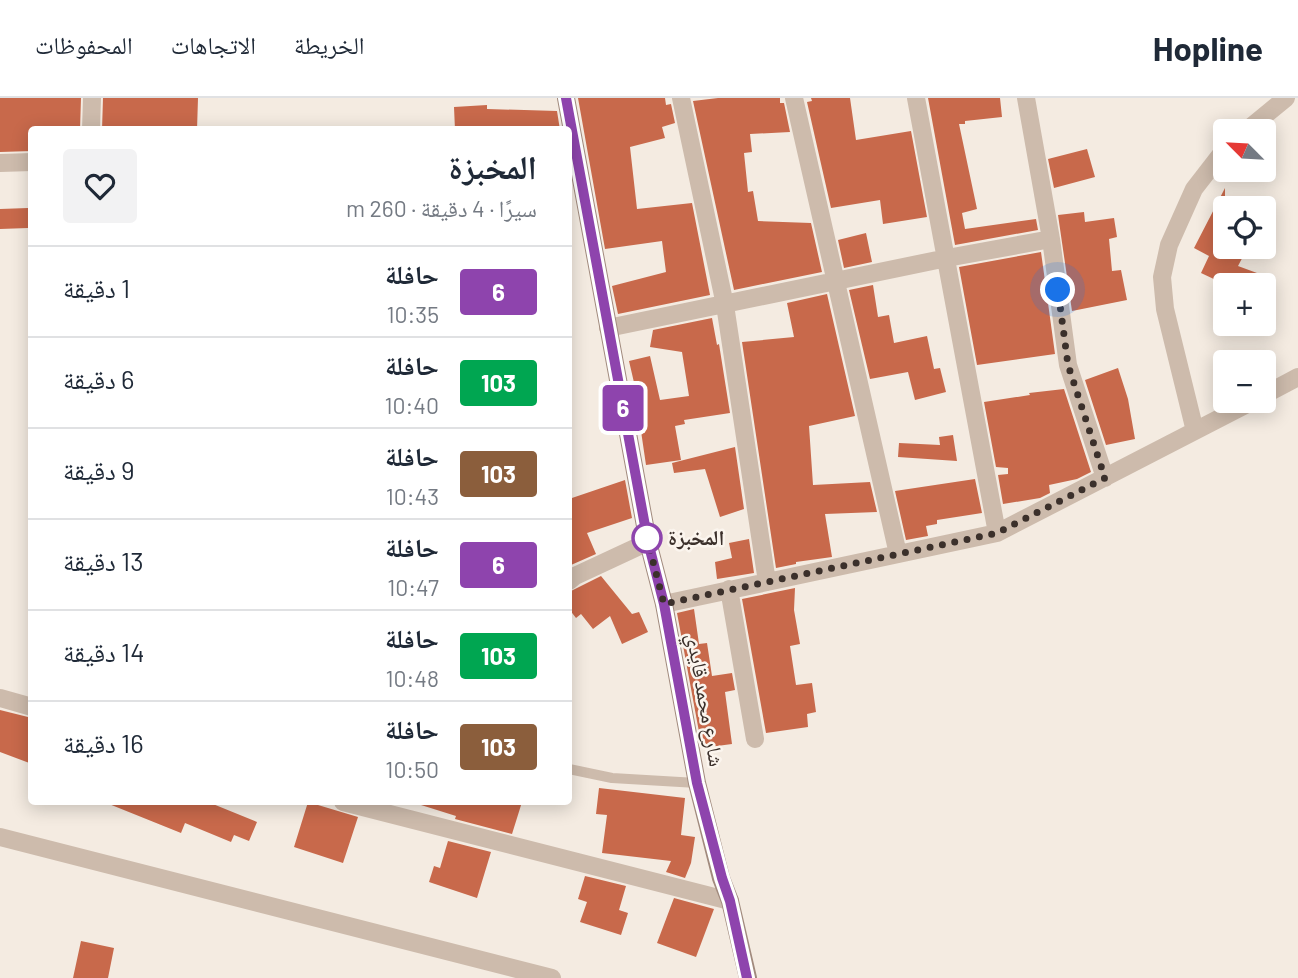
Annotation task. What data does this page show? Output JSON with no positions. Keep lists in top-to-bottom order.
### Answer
{
  "streets": {
    "main road": ["شارع محمد قايدي"]
  },
  "places": ["المخبزة"],
  "lines": ["bus line 6"],
  "north": "top left",
  "page": {
    "header": "Hopline",
    "nav": ["الخريطة", "الاتجاهات", "المحفوظات"],
    "on_map": "6",
    "map_buttons": ["+", "−"],
    "heading": ["المخبزة", "سيرًا · 4 دقيقة · 260 m"],
    "list": [
      {
        "mark": "6",
        "name": "حافلة",
        "note": "10:35",
        "value": "1 دقيقة"
      },
      {
        "mark": "103",
        "name": "حافلة",
        "note": "10:40",
        "value": "6 دقيقة"
      },
      {
        "mark": "103",
        "name": "حافلة",
        "note": "10:43",
        "value": "9 دقيقة"
      },
      {
        "mark": "6",
        "name": "حافلة",
        "note": "10:47",
        "value": "13 دقيقة"
      },
      {
        "mark": "103",
        "name": "حافلة",
        "note": "10:48",
        "value": "14 دقيقة"
      },
      {
        "mark": "103",
        "name": "حافلة",
        "note": "10:50",
        "value": "16 دقيقة"
      }
    ]
  }
}
